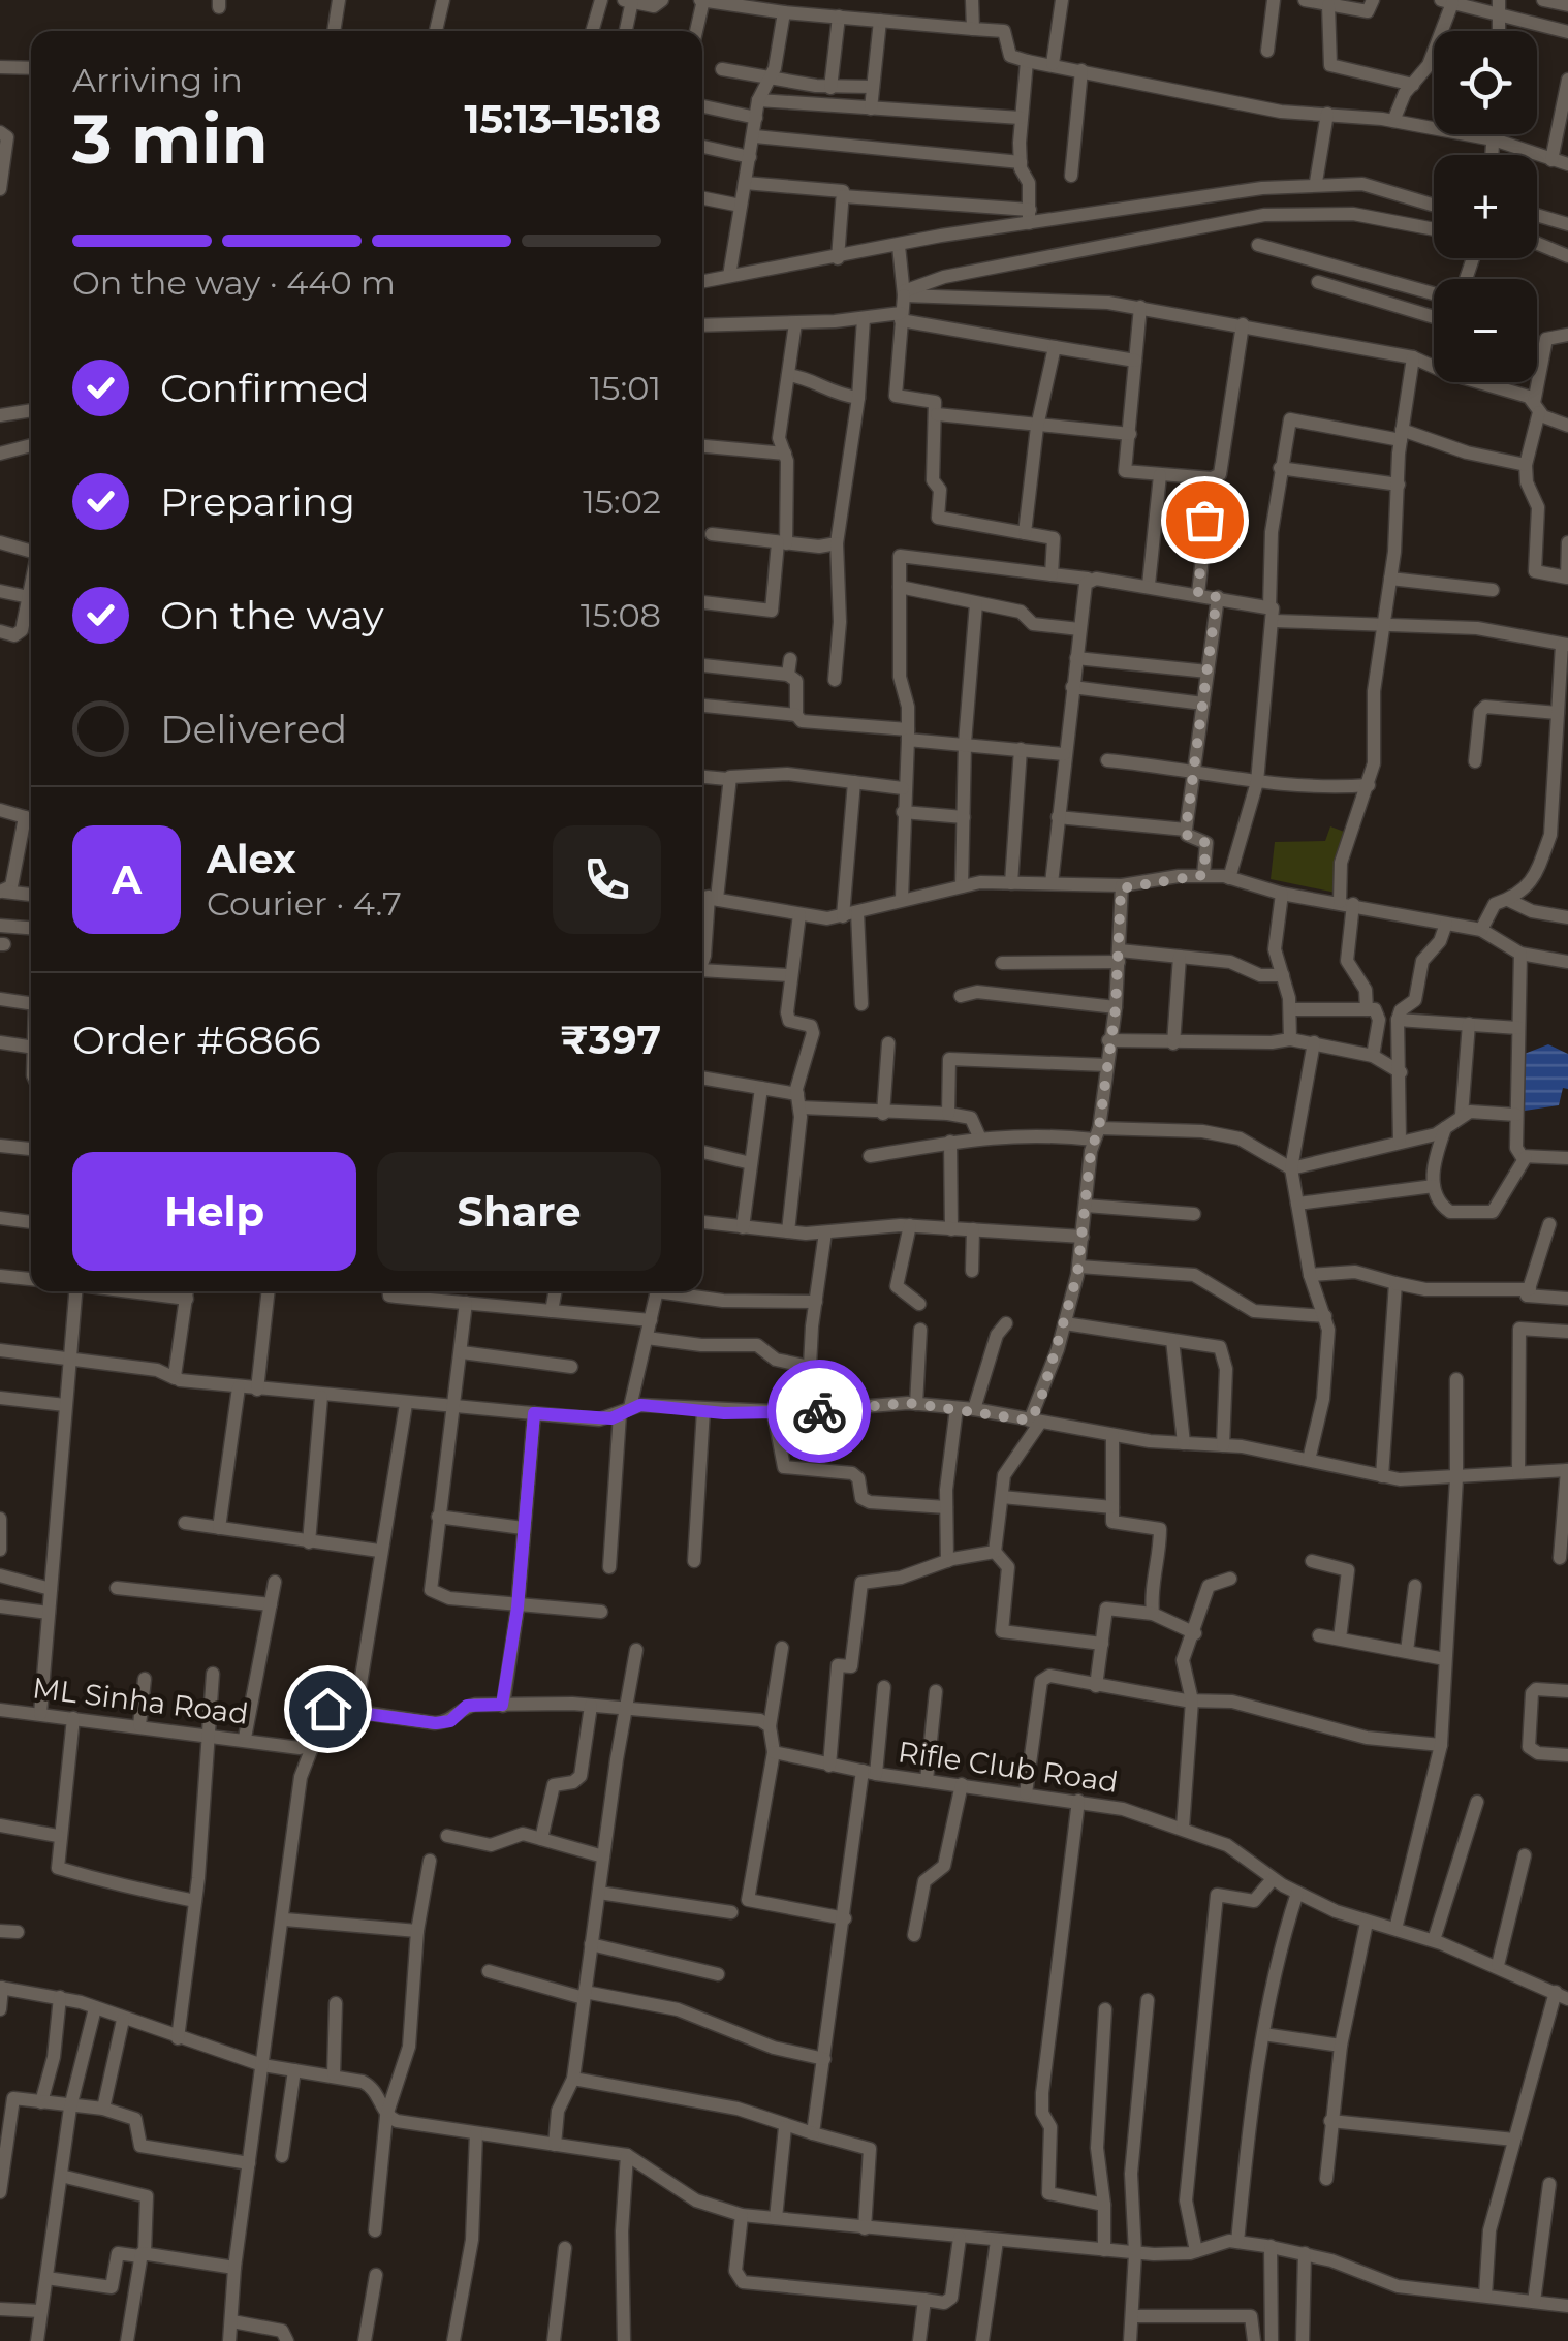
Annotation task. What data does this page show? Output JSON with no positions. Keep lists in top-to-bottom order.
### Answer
{
  "streets": {
    "street": ["ML Sinha Road", "Rifle Club Road"]
  },
  "page": {
    "map_buttons": ["+", "−"],
    "heading": ["3 min", "Arriving in", "15:13–15:18"],
    "panel": [
      "Alex",
      "Courier · 4.7",
      "Order #6866",
      "₹397"
    ],
    "bar": "On the way · 440 m",
    "list": [
      ["Confirmed", "15:01"],
      ["Preparing", "15:02"],
      ["On the way", "15:08"],
      "Delivered"
    ],
    "round": "A",
    "buttons": ["Help", "Share"]
  }
}
